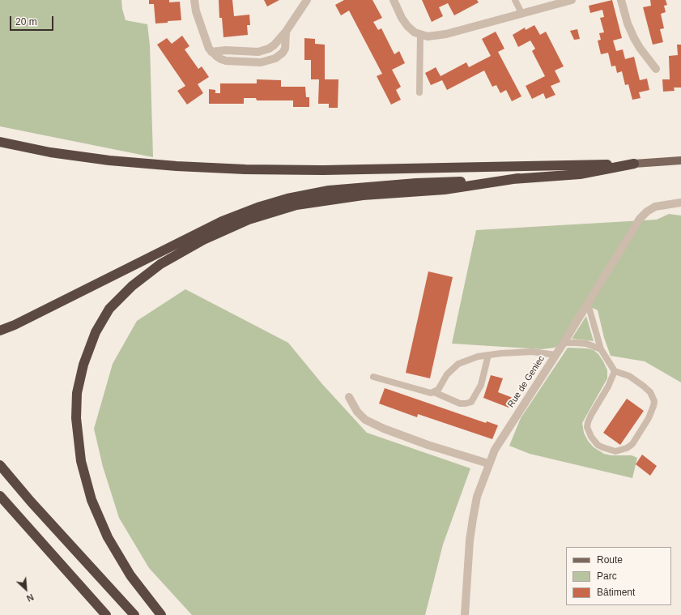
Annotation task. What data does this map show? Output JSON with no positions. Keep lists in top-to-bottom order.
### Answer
{
  "streets": {
    "street": ["Rue de Geniec"]
  },
  "legend": ["Route", "Parc", "Bâtiment"],
  "scale_bar": "20 m",
  "north": "bottom right"
}
